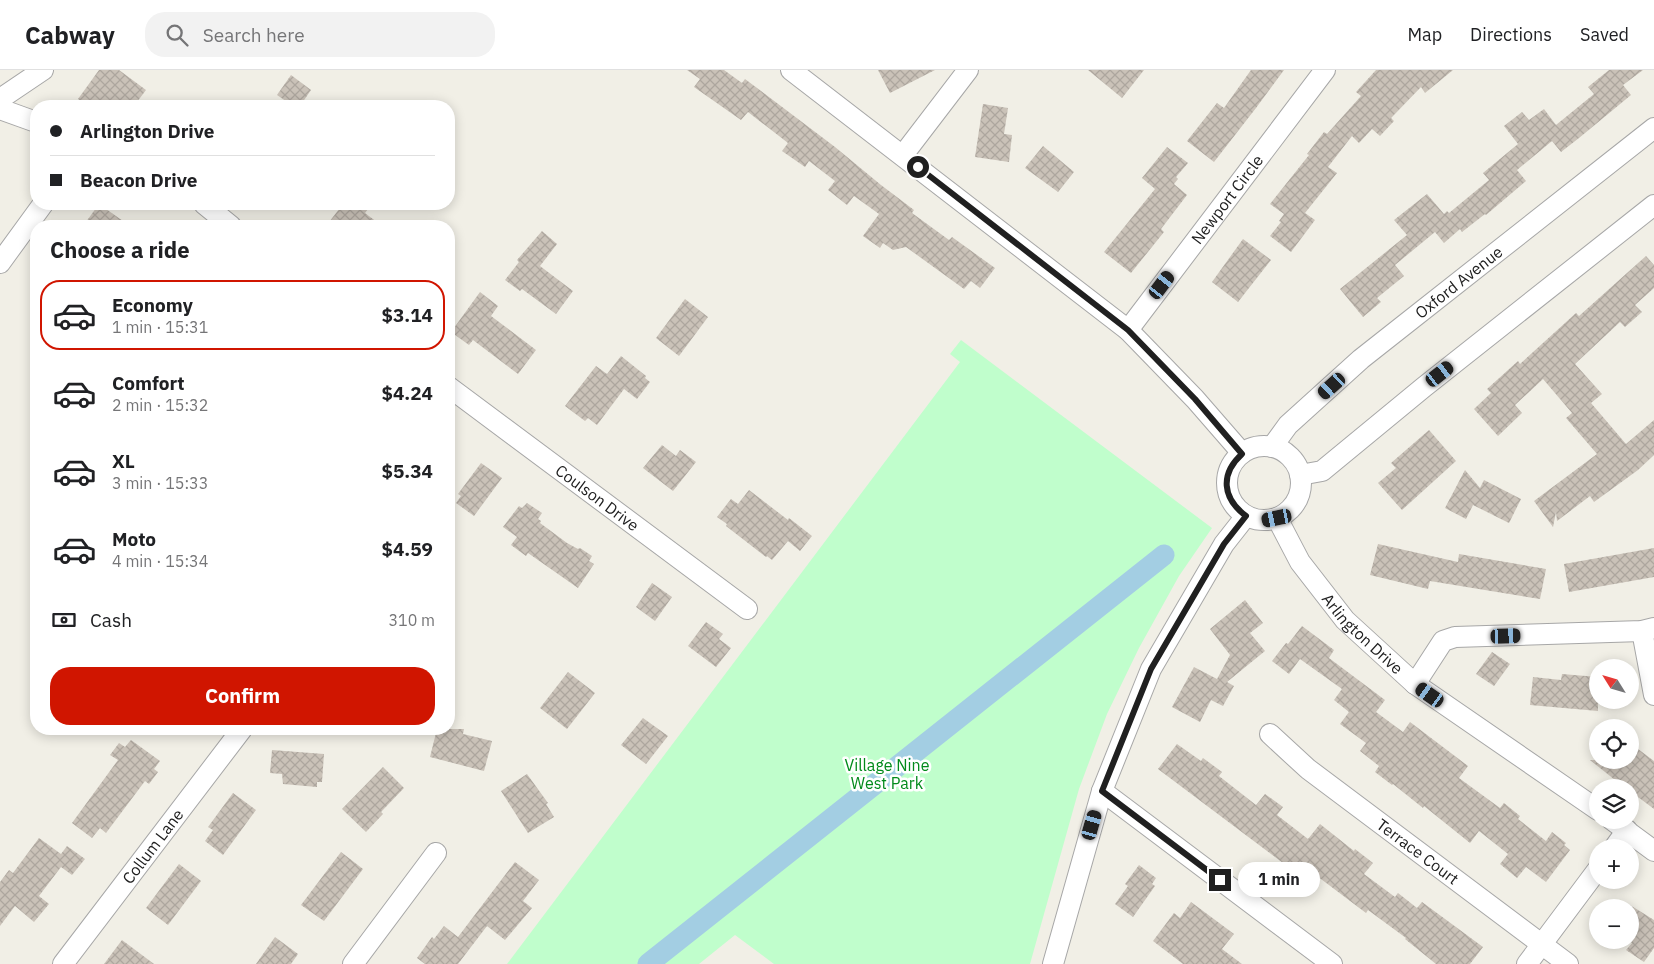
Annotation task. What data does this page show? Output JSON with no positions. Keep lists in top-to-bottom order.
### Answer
{
  "streets": {
    "street": [
      "Newport Circle",
      "Oxford Avenue",
      "Coulson Drive",
      "Arlington Drive",
      "Collum Lane",
      "Terrace Court"
    ]
  },
  "crossings": [
    ["Oxford Avenue", "Arlington Drive"]
  ],
  "parks": ["Village Nine West Park"],
  "north": "top left",
  "page": {
    "header": "Cabway",
    "search": "Search here",
    "nav": ["Map", "Directions", "Saved"],
    "banner": ["Arlington Drive", "Beacon Drive"],
    "heading": "Choose a ride",
    "list": [
      {
        "name": "Economy",
        "note": "1 min · 15:31",
        "value": "$3.14"
      },
      {
        "name": "Comfort",
        "note": "2 min · 15:32",
        "value": "$4.24"
      },
      {
        "name": "XL",
        "note": "3 min · 15:33",
        "value": "$5.34"
      },
      {
        "name": "Moto",
        "note": "4 min · 15:34",
        "value": "$4.59"
      }
    ],
    "pay": ["Cash", "310 m"],
    "buttons": "Confirm",
    "map_buttons": ["+", "−"],
    "bubble": "1 min"
  }
}
